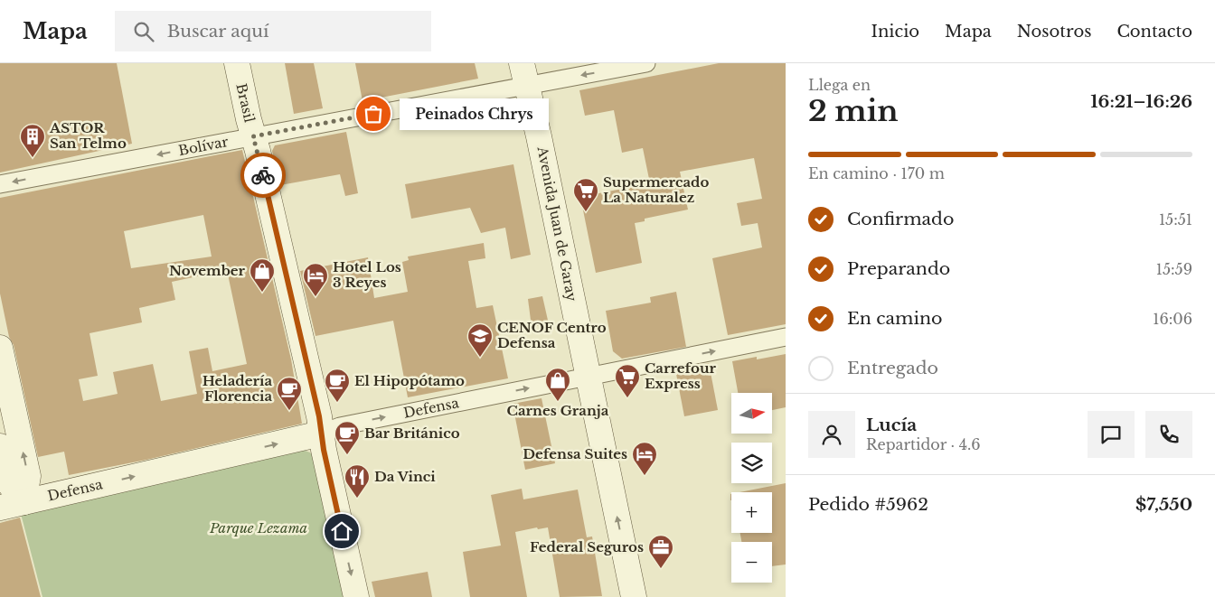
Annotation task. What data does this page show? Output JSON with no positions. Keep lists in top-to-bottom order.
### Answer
{
  "streets": {
    "main road": ["Brasil", "Avenida Juan de Garay", "Defensa"],
    "street": ["Bolívar"]
  },
  "crossings": [
    ["Brasil", "Bolívar"],
    ["Brasil", "Defensa"],
    ["Bolívar", "Avenida Juan de Garay"],
    ["Avenida Juan de Garay", "Defensa"]
  ],
  "one_way": ["Bolívar", "Avenida Juan de Garay", "Defensa"],
  "parks": ["Parque Lezama"],
  "places": {
    "other": ["Peinados Chrys"],
    "building": ["ASTOR San Telmo"],
    "supermarket": ["Supermercado La Naturalez", "Carrefour Express"],
    "shop": ["November", "Carnes Granja"],
    "hotel": ["Hotel Los 3 Reyes", "Defensa Suites"],
    "school or university": ["CENOF Centro Defensa"],
    "cafe": ["El Hipopótamo", "Heladería Florencia", "Bar Británico"],
    "restaurant": ["Da Vinci"],
    "office": ["Federal Seguros"]
  },
  "north": "right",
  "page": {
    "header": "Mapa",
    "search": "Buscar aquí",
    "nav": [
      "Inicio",
      "Mapa",
      "Nosotros",
      "Contacto"
    ],
    "heading": ["2 min", "Llega en", "16:21–16:26"],
    "panel": [
      "Lucía",
      "Repartidor · 4.6",
      "Pedido #5962",
      "$7,550"
    ],
    "bubble": "Peinados Chrys",
    "bar": "En camino · 170 m",
    "list": [
      ["Confirmado", "15:51"],
      ["Preparando", "15:59"],
      ["En camino", "16:06"],
      "Entregado"
    ],
    "map_buttons": ["+", "−"]
  }
}
